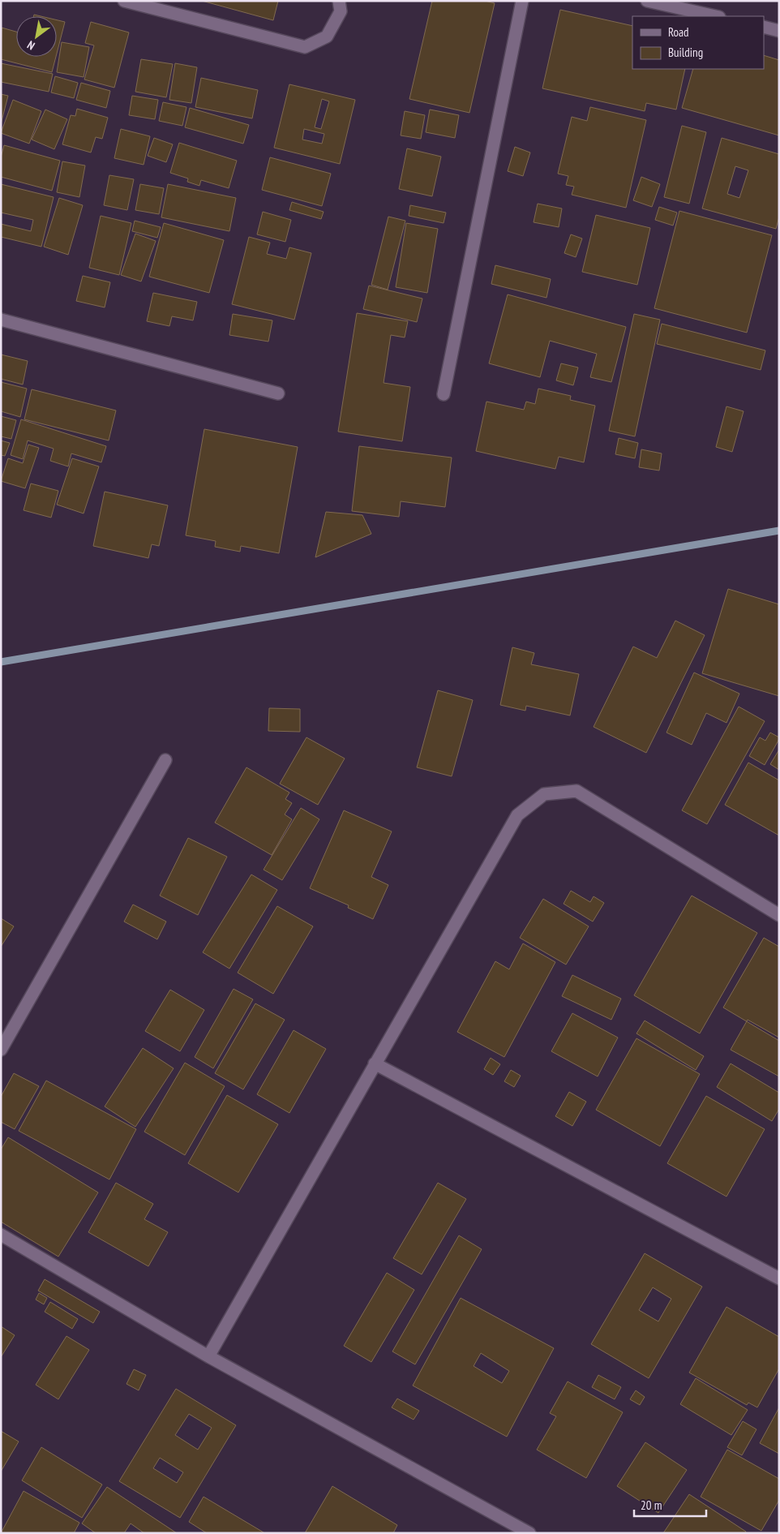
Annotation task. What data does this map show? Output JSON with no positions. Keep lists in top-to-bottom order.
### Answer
{
  "legend": ["Road", "Building"],
  "scale_bar": "20 m",
  "north": "bottom left"
}
